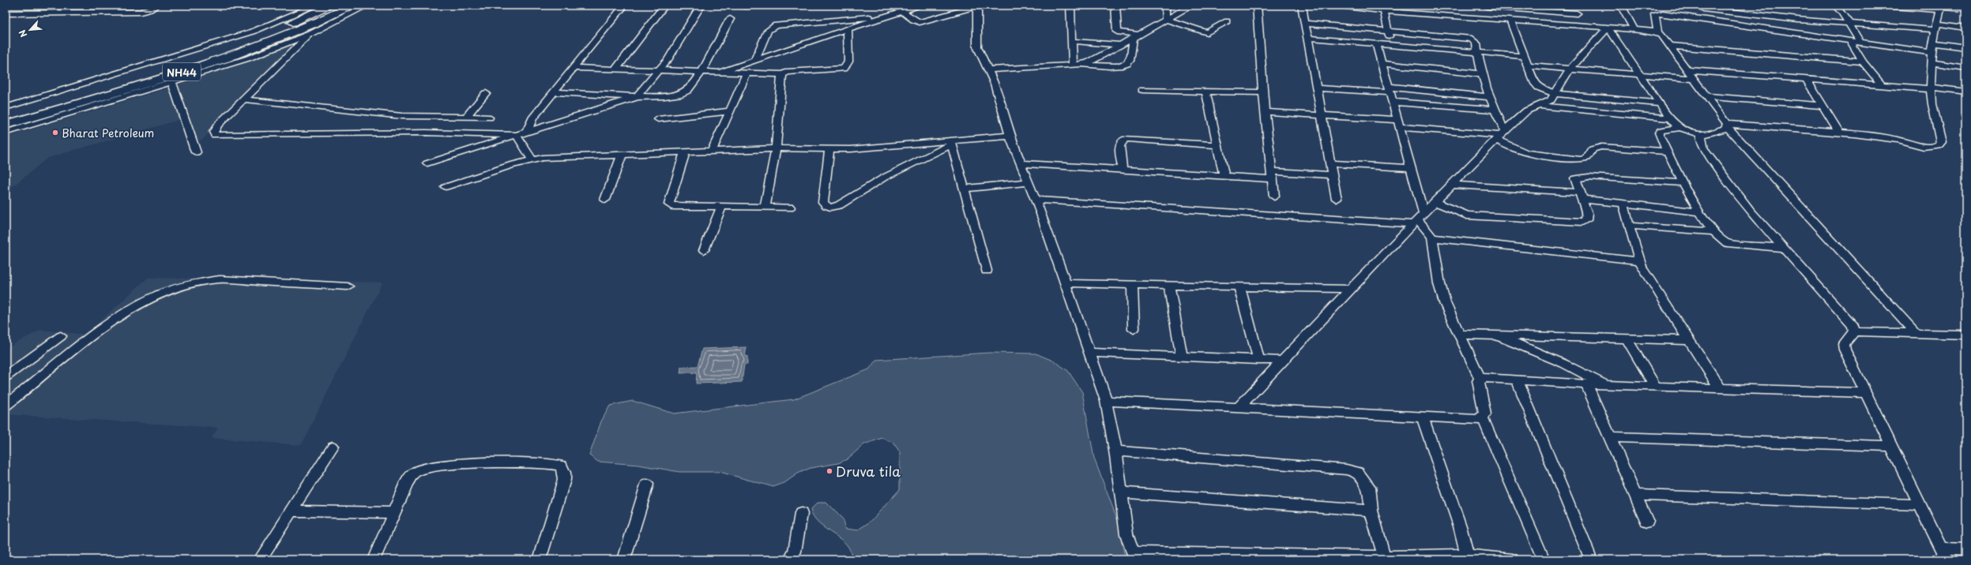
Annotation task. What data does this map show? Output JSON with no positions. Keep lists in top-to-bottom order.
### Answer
{
  "streets": {
    "highway": ["NH44"]
  },
  "places": ["Bharat Petroleum", "Druva tila"],
  "north": "bottom left"
}
